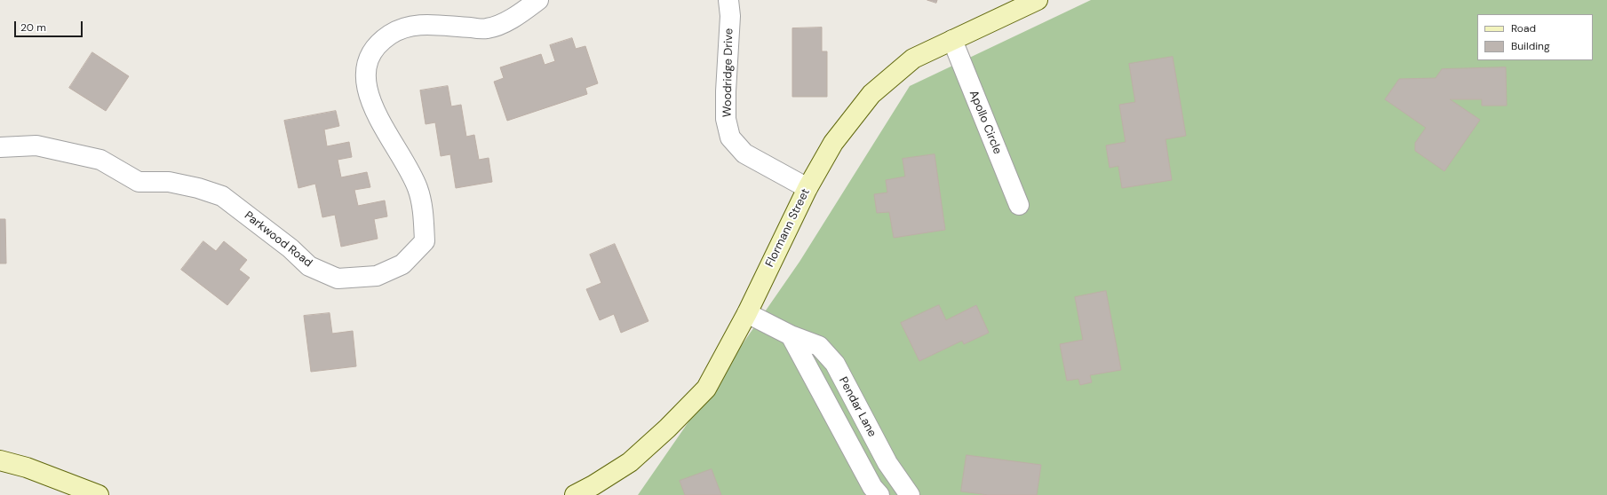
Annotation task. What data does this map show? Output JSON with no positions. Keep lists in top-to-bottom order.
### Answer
{
  "streets": {
    "street": [
      "Woodridge Drive",
      "Apollo Circle",
      "Flormann Street",
      "Parkwood Road",
      "Pendar Lane"
    ]
  },
  "crossings": [
    ["Woodridge Drive", "Flormann Street"],
    ["Apollo Circle", "Flormann Street"],
    ["Flormann Street", "Pendar Lane"]
  ],
  "legend": ["Road", "Building"],
  "scale_bar": "20 m"
}
